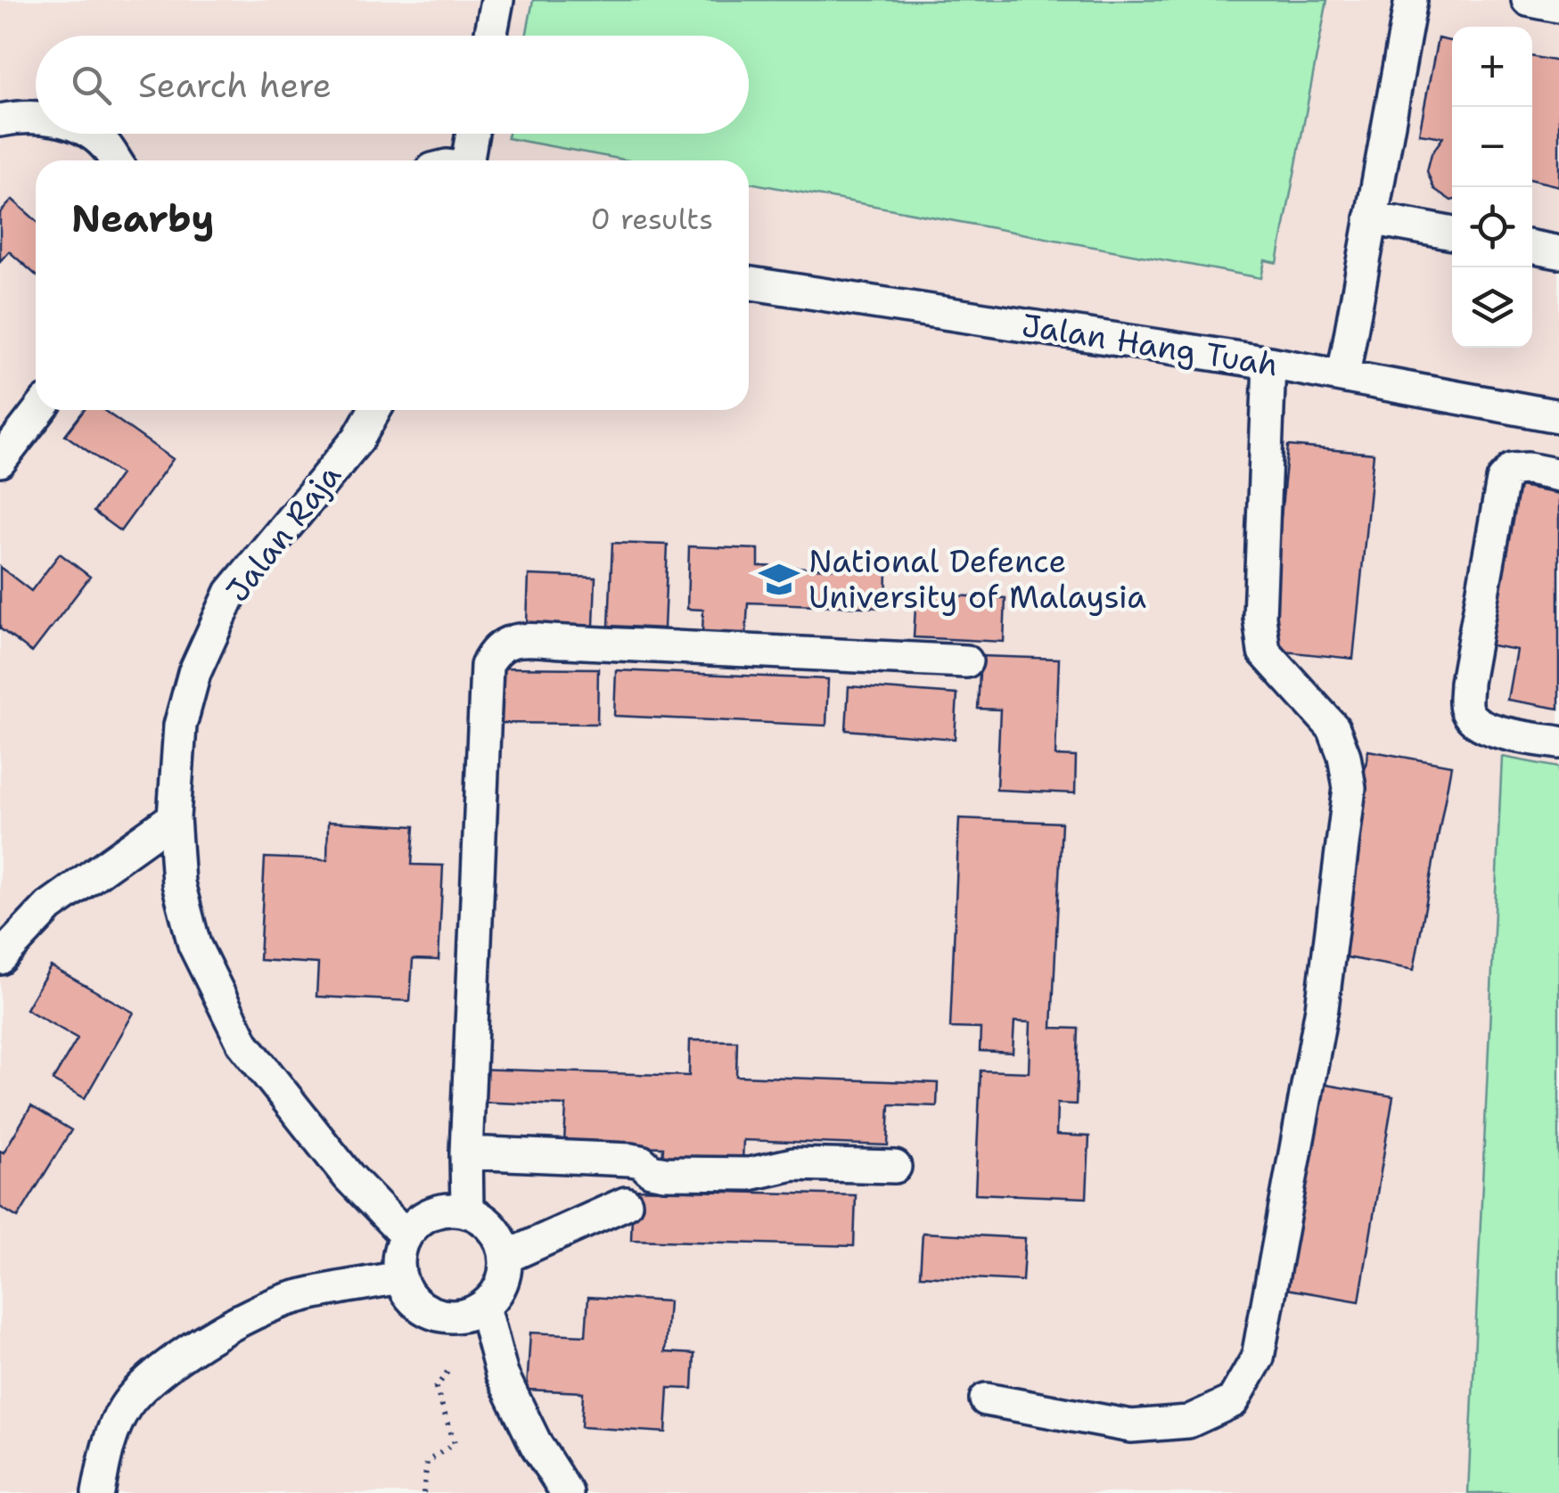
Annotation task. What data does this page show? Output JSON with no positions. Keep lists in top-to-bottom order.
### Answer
{
  "streets": {
    "street": ["Jalan Hang Tuah", "Jalan Raja"]
  },
  "places": {
    "school or university": ["National Defence University of Malaysia"]
  },
  "page": {
    "map_buttons": ["+", "−"],
    "search": "Search here",
    "heading": ["Nearby", "0 results"]
  }
}
